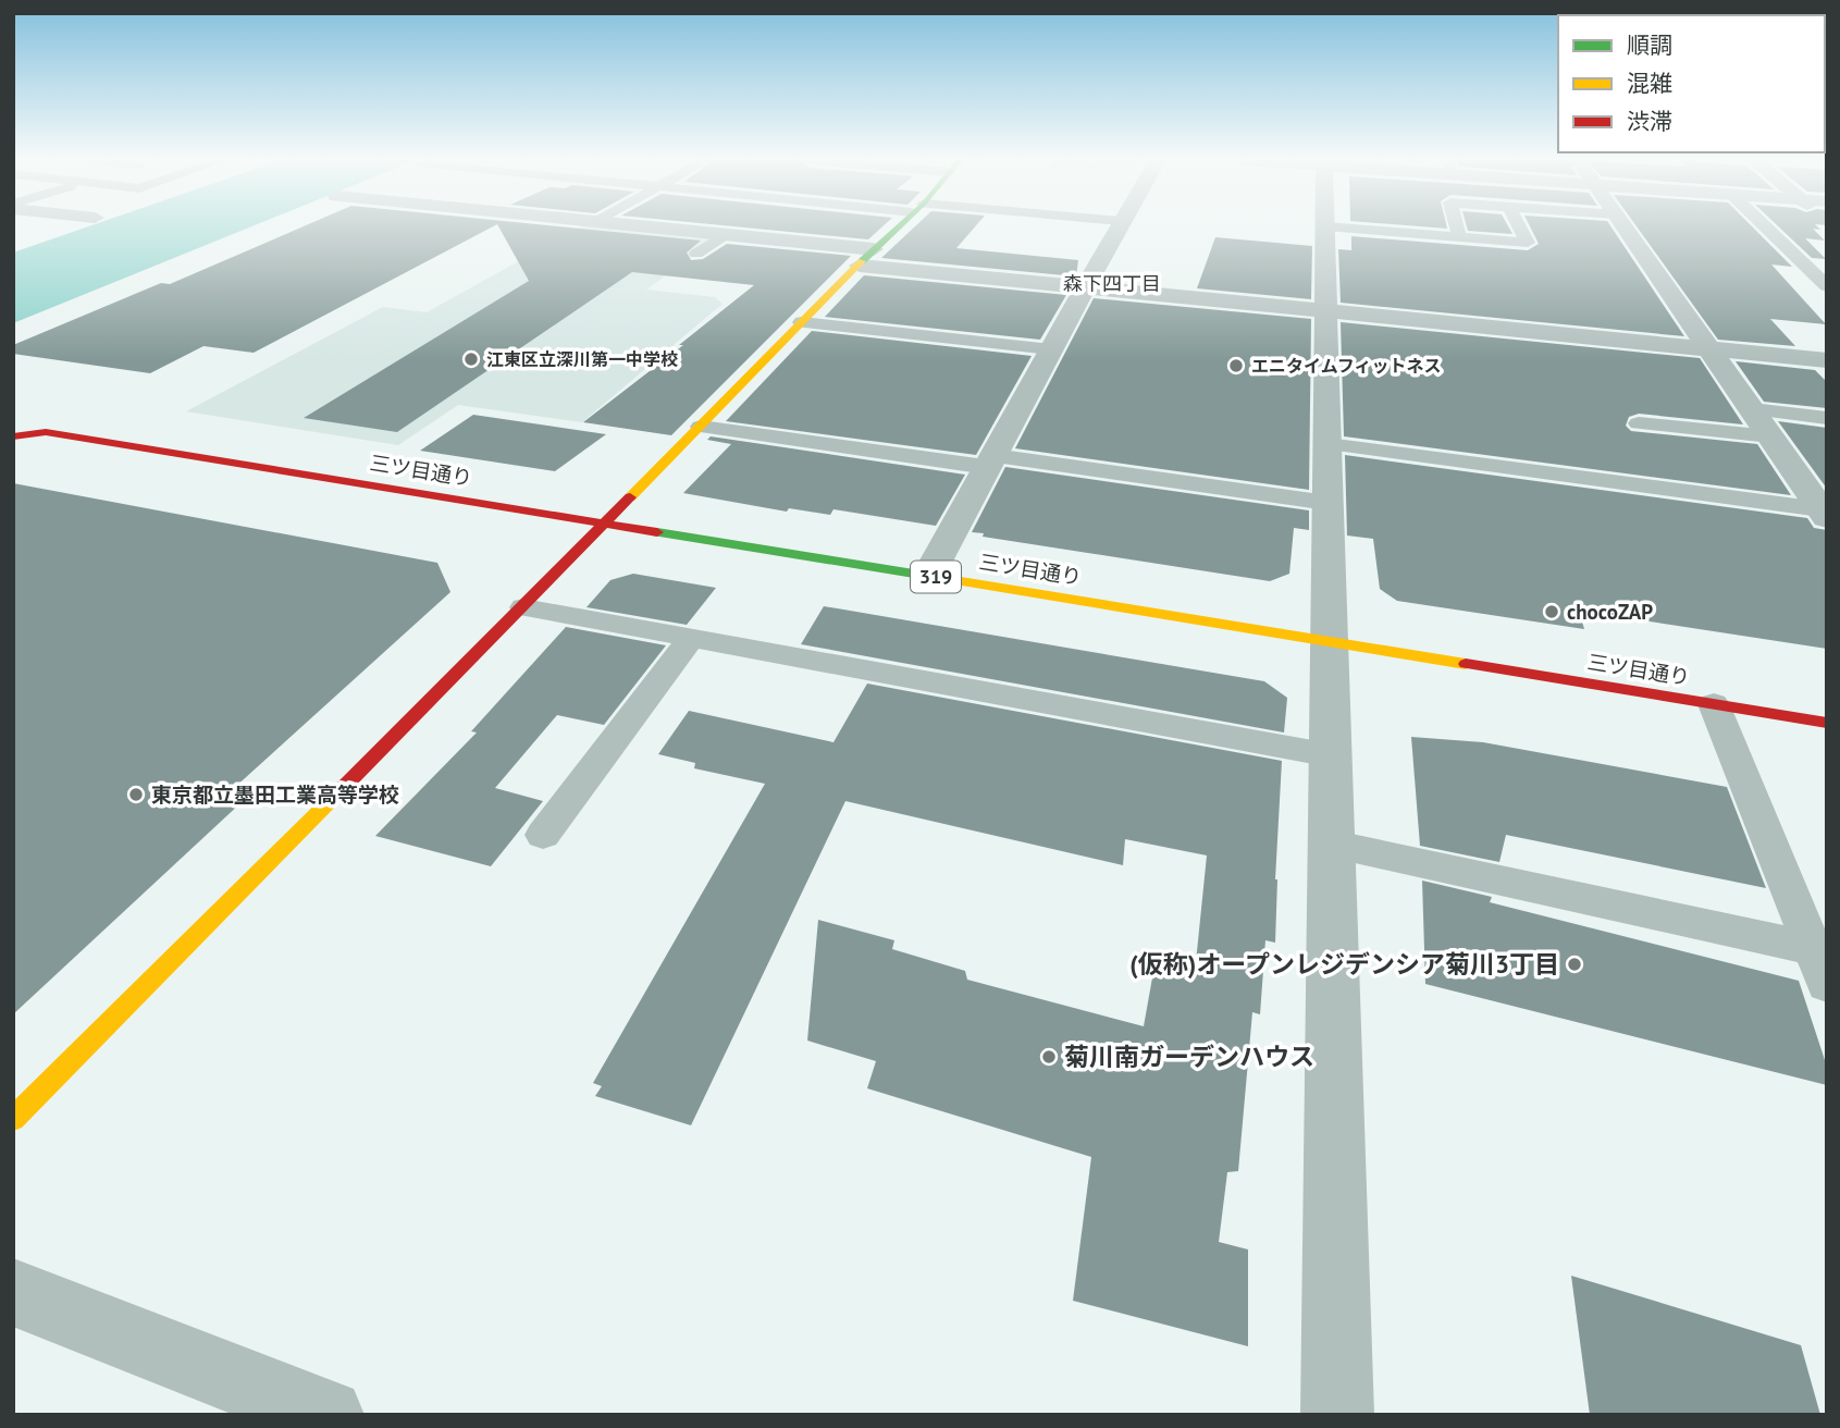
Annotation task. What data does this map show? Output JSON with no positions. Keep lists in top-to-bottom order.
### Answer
{
  "streets": {
    "main road": ["三ツ目通り", "319"]
  },
  "districts": ["森下四丁目"],
  "places": [
    "江東区立深川第一中学校",
    "エニタイムフィットネス",
    "chocoZAP",
    "東京都立墨田工業高等学校",
    "(仮称)オープンレジデンシア菊川3丁目",
    "菊川南ガーデンハウス"
  ],
  "legend": ["順調", "混雑", "渋滞"]
}
